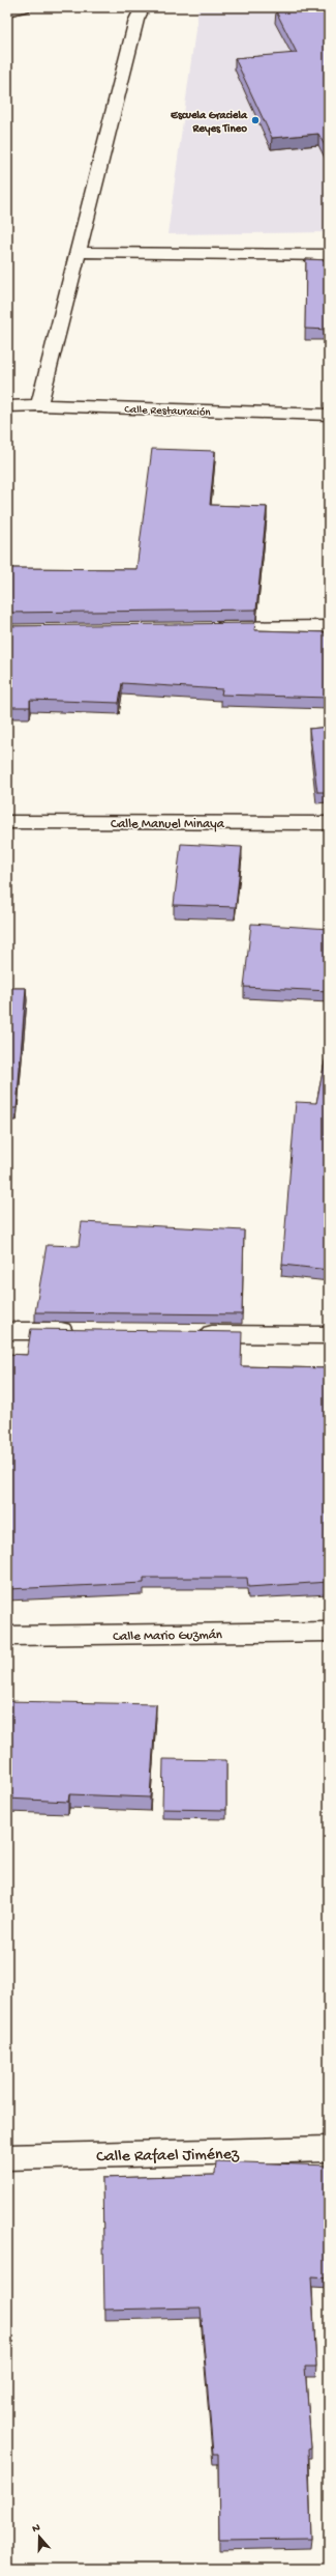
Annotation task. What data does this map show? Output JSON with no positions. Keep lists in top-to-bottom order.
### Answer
{
  "streets": {
    "street": [
      "Calle Restauración",
      "Calle Manuel Minaya",
      "Calle Mario Guzmán",
      "Calle Rafael Jiménez"
    ]
  },
  "places": ["Escuela Graciela Reyes Tineo"],
  "north": "top"
}
